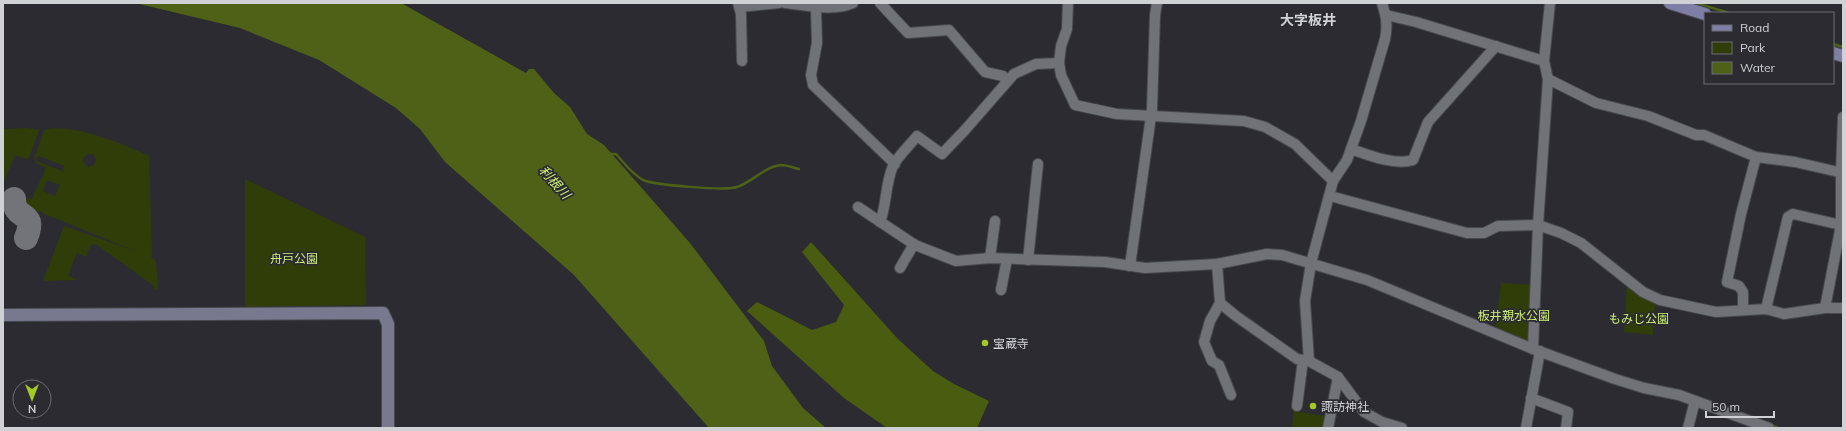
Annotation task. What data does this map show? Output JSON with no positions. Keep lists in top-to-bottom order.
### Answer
{
  "districts": ["大字板井"],
  "water": ["利根川"],
  "parks": ["舟戸公園", "板井親水公園", "もみじ公園"],
  "places": ["宝蔵寺", "諏訪神社"],
  "legend": ["Road", "Park", "Water"],
  "scale_bar": "50 m",
  "north": "bottom"
}
